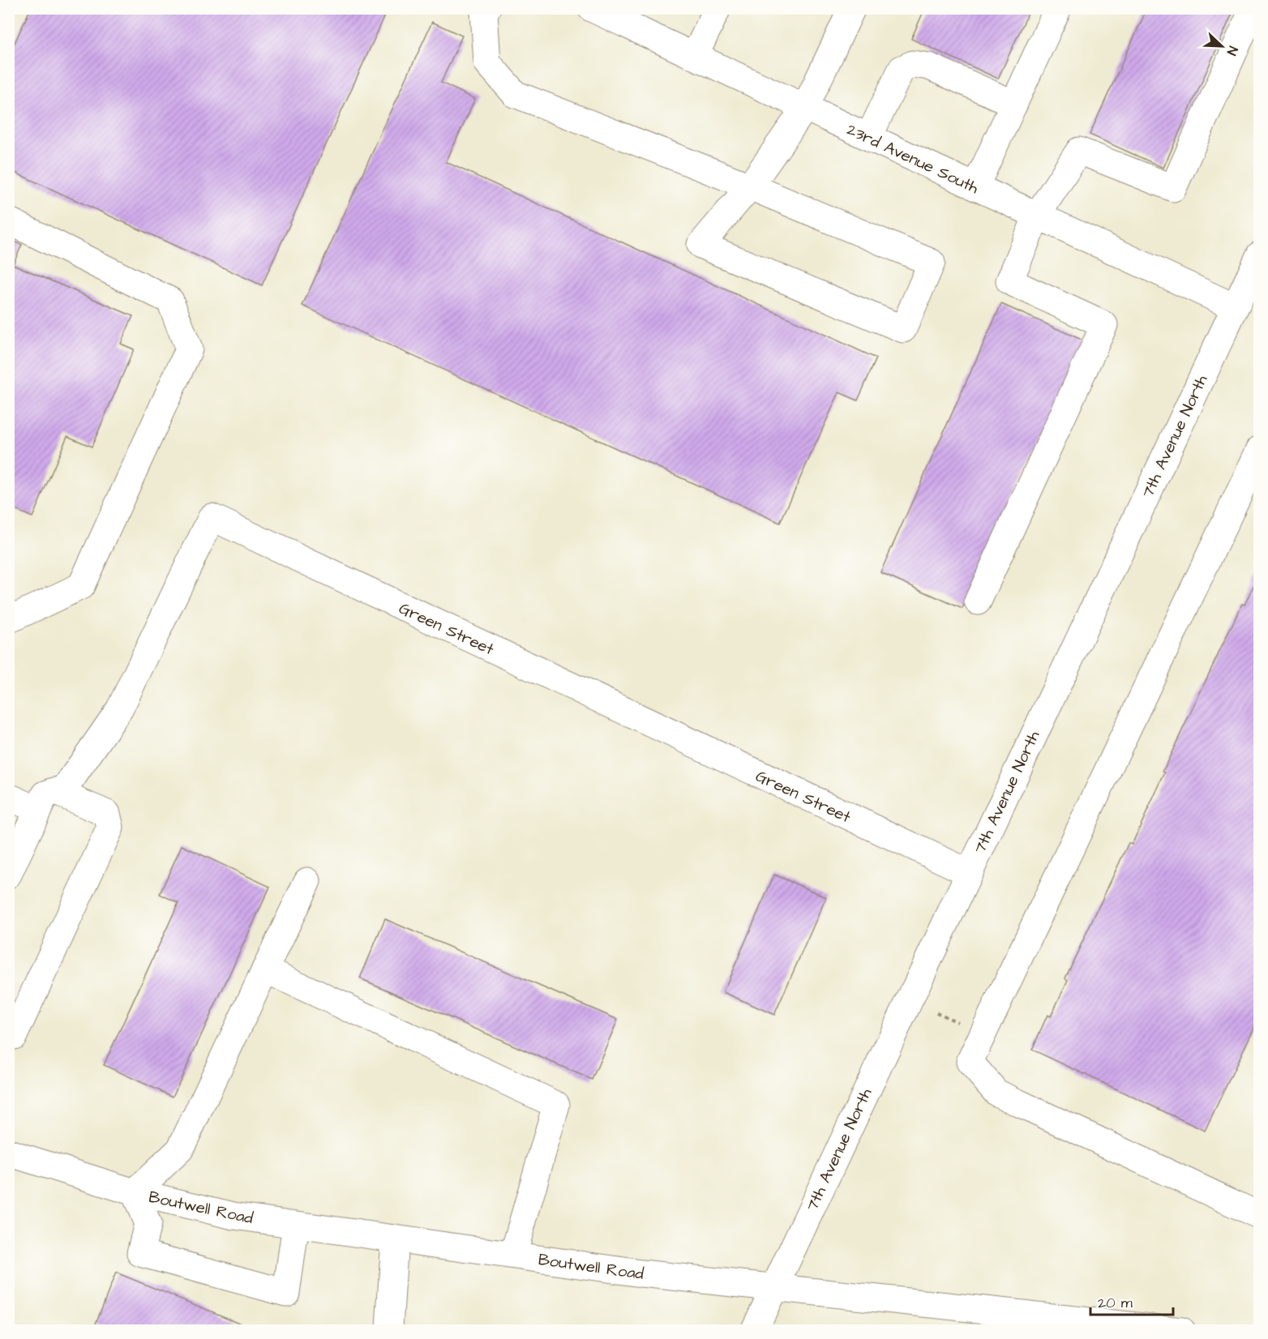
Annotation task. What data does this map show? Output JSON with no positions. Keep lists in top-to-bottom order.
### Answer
{
  "streets": {
    "street": [
      "23rd Avenue South",
      "7th Avenue North",
      "Green Street",
      "Boutwell Road"
    ]
  },
  "crossings": [
    ["23rd Avenue South", "7th Avenue North"],
    ["7th Avenue North", "Green Street"],
    ["7th Avenue North", "Boutwell Road"]
  ],
  "scale_bar": "20 m",
  "north": "bottom right"
}
